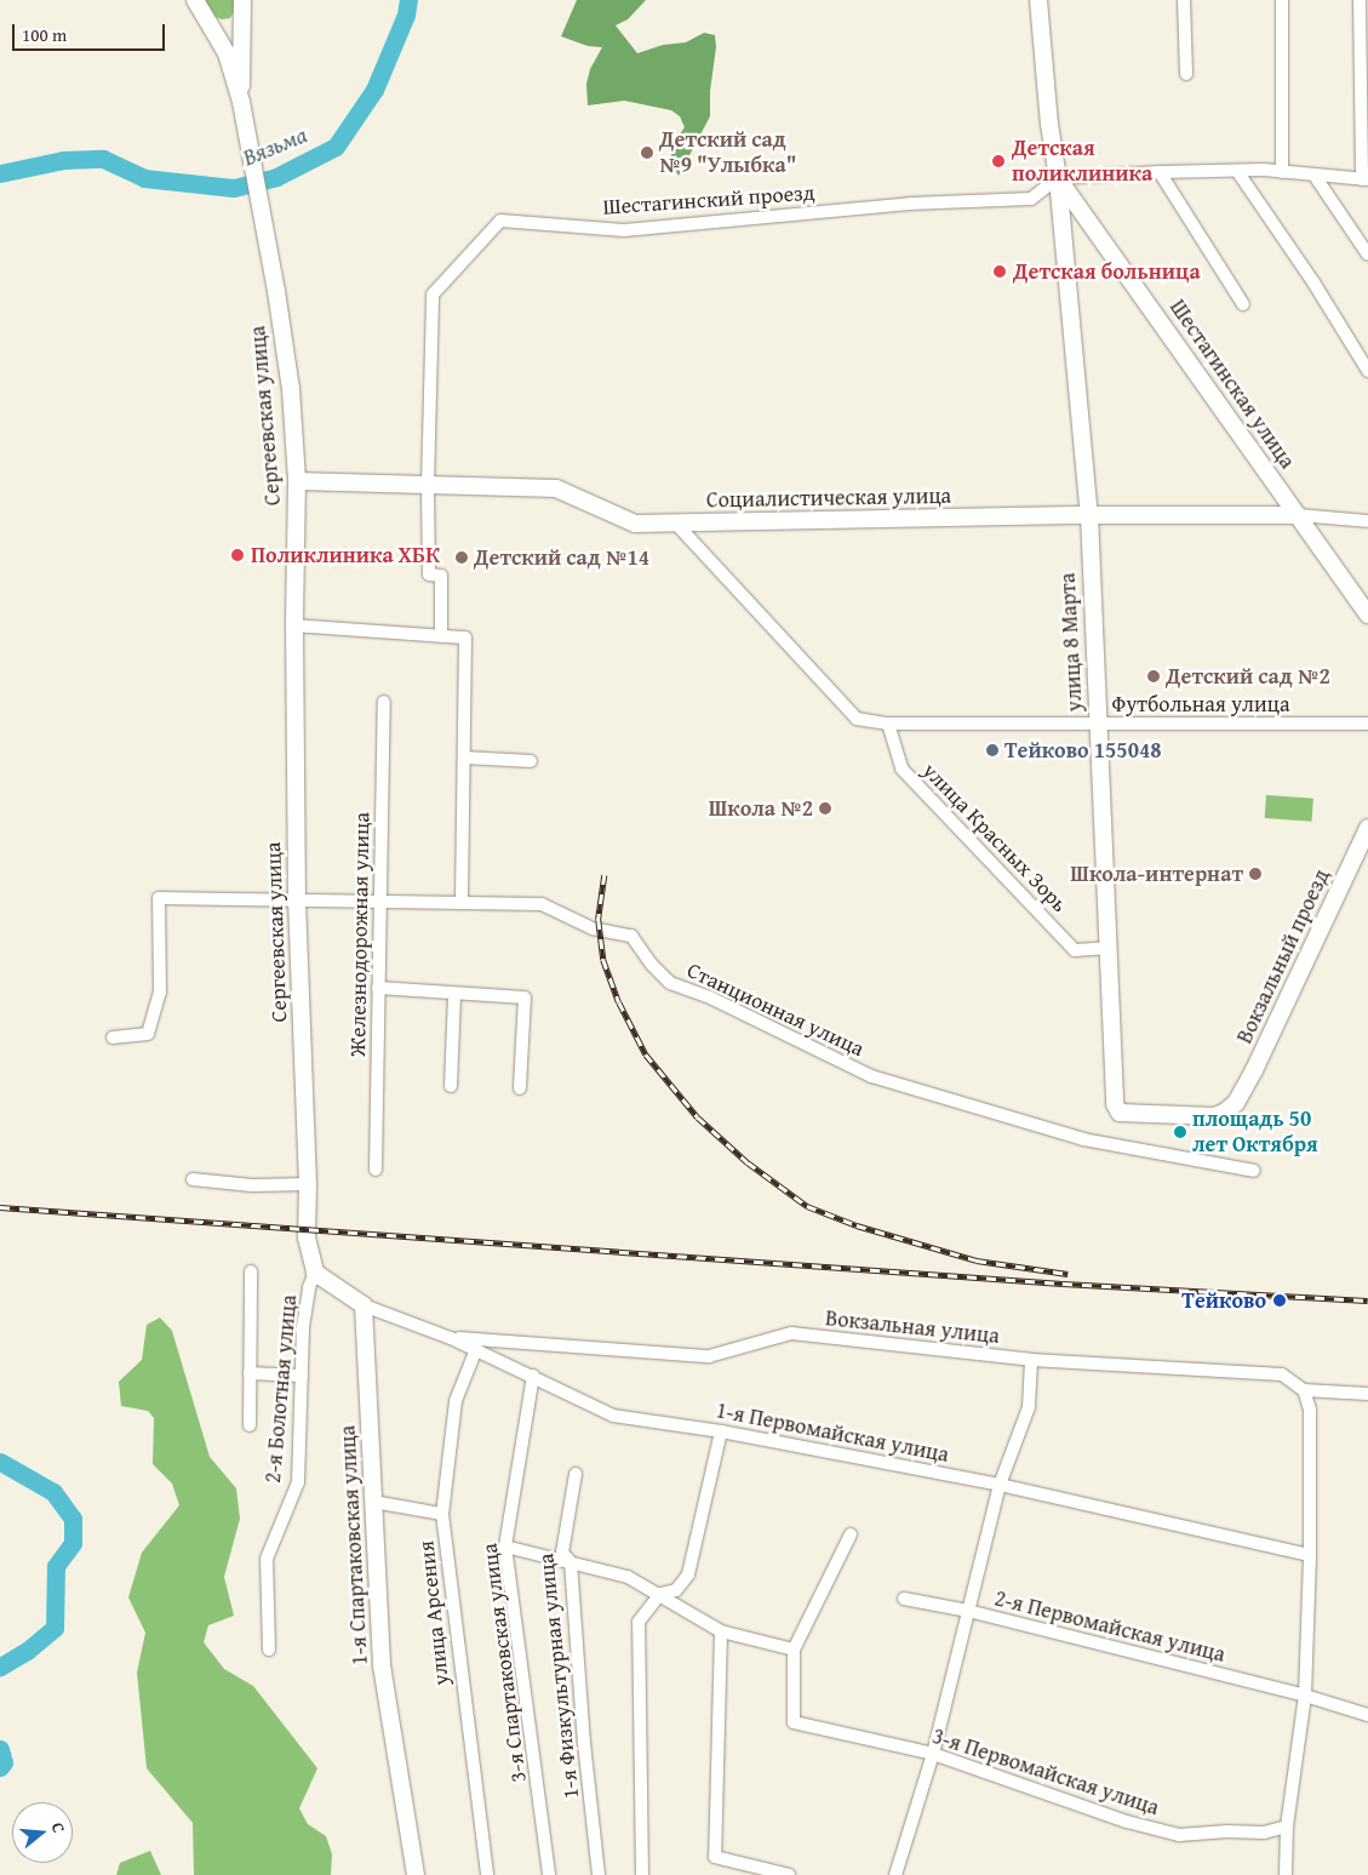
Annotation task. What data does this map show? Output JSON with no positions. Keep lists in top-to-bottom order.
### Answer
{
  "streets": {
    "street": [
      "Шестагинский проезд",
      "Шестагинская улица",
      "Сергеевская улица",
      "Социалистическая улица",
      "улица 8 Марта",
      "Футбольная улица",
      "улица Красных Зорь",
      "Железнодорожная улица",
      "Вокзальный проезд",
      "Станционная улица",
      "Вокзальная улица",
      "2-я Болотная улица",
      "1-я Первомайская улица",
      "1-я Спартаковская улица",
      "улица Арсения",
      "2-я Первомайская улица",
      "3-я Спартаковская улица",
      "1-я Физкультурная улица",
      "3-я Первомайская улица"
    ]
  },
  "crossings": [
    ["Шестагинский проезд", "Шестагинская улица"],
    ["Шестагинский проезд", "Социалистическая улица"],
    ["Шестагинский проезд", "улица 8 Марта"],
    ["Шестагинская улица", "Социалистическая улица"],
    ["Шестагинская улица", "улица 8 Марта"],
    ["Сергеевская улица", "Социалистическая улица"],
    ["Сергеевская улица", "Станционная улица"],
    ["Сергеевская улица", "2-я Болотная улица"],
    ["Социалистическая улица", "улица 8 Марта"],
    ["улица 8 Марта", "Футбольная улица"],
    ["улица 8 Марта", "улица Красных Зорь"],
    ["улица 8 Марта", "Вокзальный проезд"],
    ["Футбольная улица", "улица Красных Зорь"],
    ["Железнодорожная улица", "Станционная улица"],
    ["Вокзальная улица", "1-я Первомайская улица"],
    ["1-я Первомайская улица", "1-я Спартаковская улица"],
    ["1-я Первомайская улица", "улица Арсения"],
    ["1-я Первомайская улица", "3-я Спартаковская улица"]
  ],
  "water": ["Вязьма"],
  "places": [
    "Детский сад №9 \"Улыбка\"",
    "Детская поликлиника",
    "Детская больница",
    "Поликлиника ХБК",
    "Детский сад №14",
    "Детский сад №2",
    "Тейково 155048",
    "Школа №2",
    "Школа-интернат",
    "площадь 50 лет Октября",
    "Тейково"
  ],
  "scale_bar": "100 m",
  "north": "right"
}
